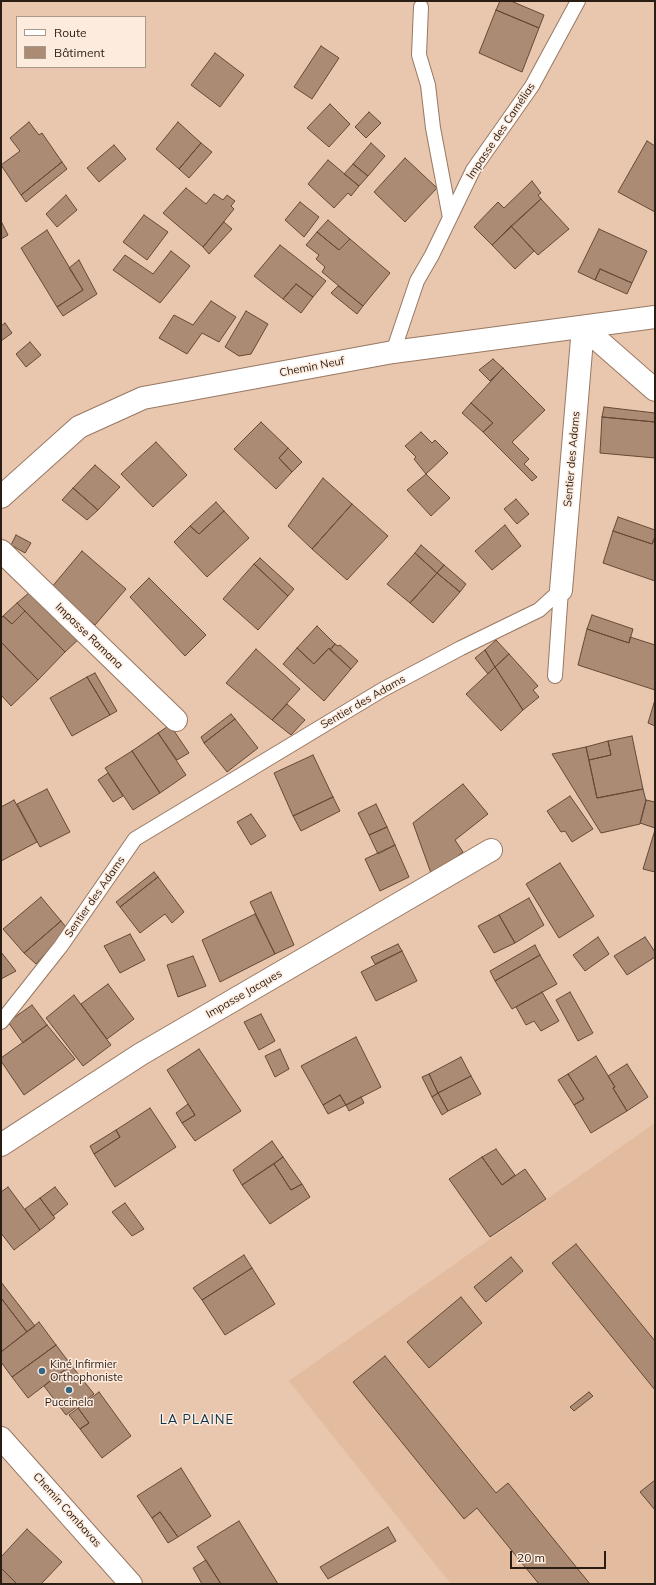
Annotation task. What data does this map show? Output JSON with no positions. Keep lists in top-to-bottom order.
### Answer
{
  "streets": {
    "street": [
      "Chemin Neuf",
      "Sentier des Adams",
      "Impasse Ramana",
      "Impasse Jacques",
      "Chemin Combavas"
    ],
    "lane": ["Impasse des Camélias"]
  },
  "crossings": [
    ["Impasse des Camélias", "Chemin Neuf"],
    ["Chemin Neuf", "Sentier des Adams"]
  ],
  "districts": ["LA PLAINE"],
  "places": ["Kiné Infirmier Orthophoniste", "Puccinela"],
  "legend": ["Route", "Bâtiment"],
  "scale_bar": "20 m"
}
